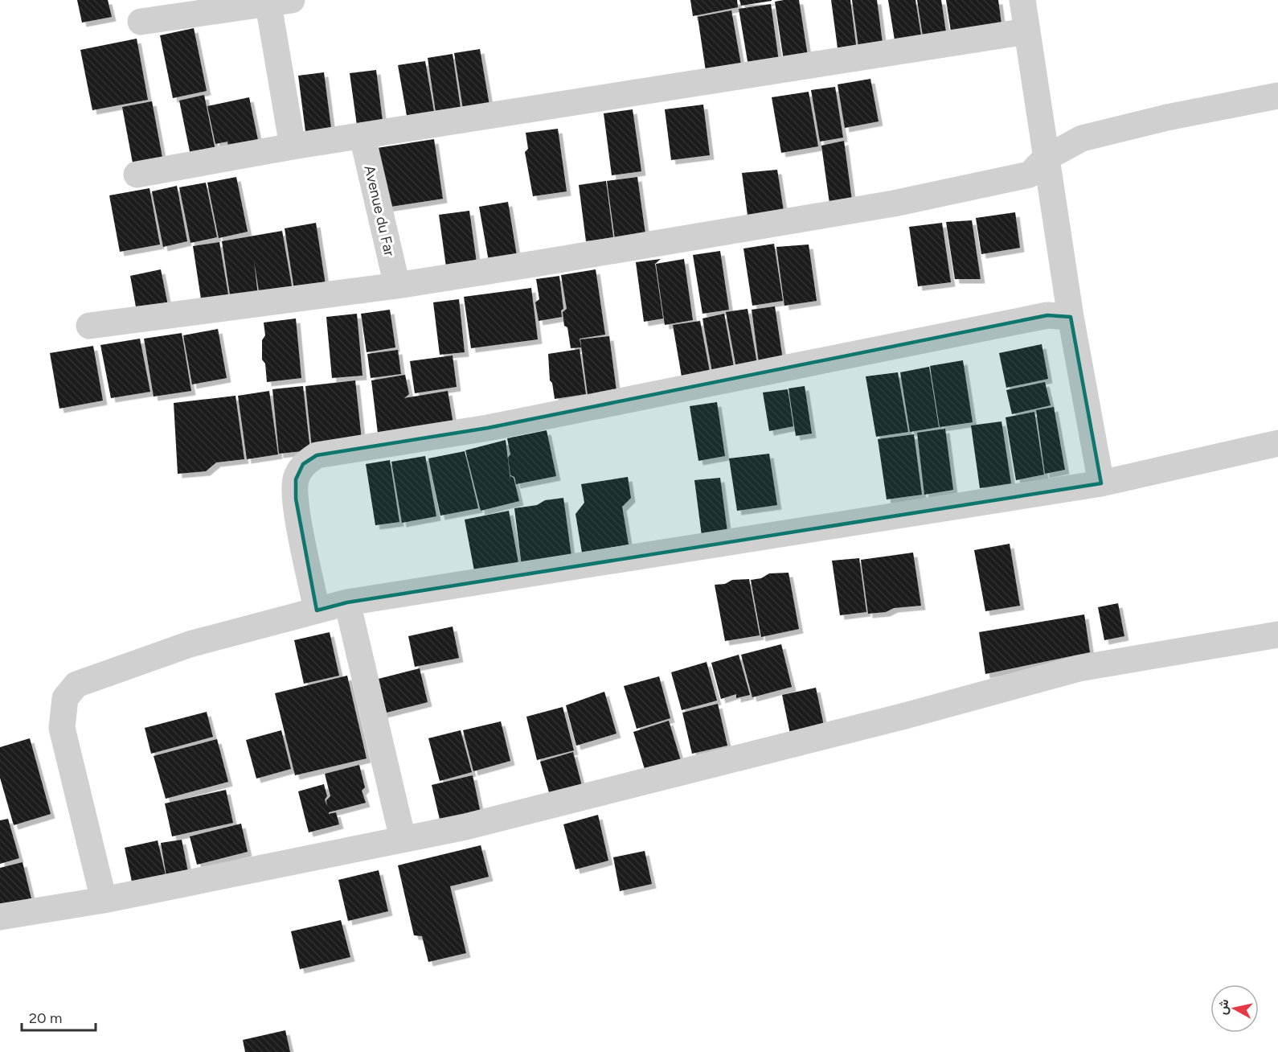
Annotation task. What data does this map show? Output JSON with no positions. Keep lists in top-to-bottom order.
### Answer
{
  "streets": {
    "street": ["Avenue du Far"]
  },
  "scale_bar": "20 m",
  "north": "left"
}
